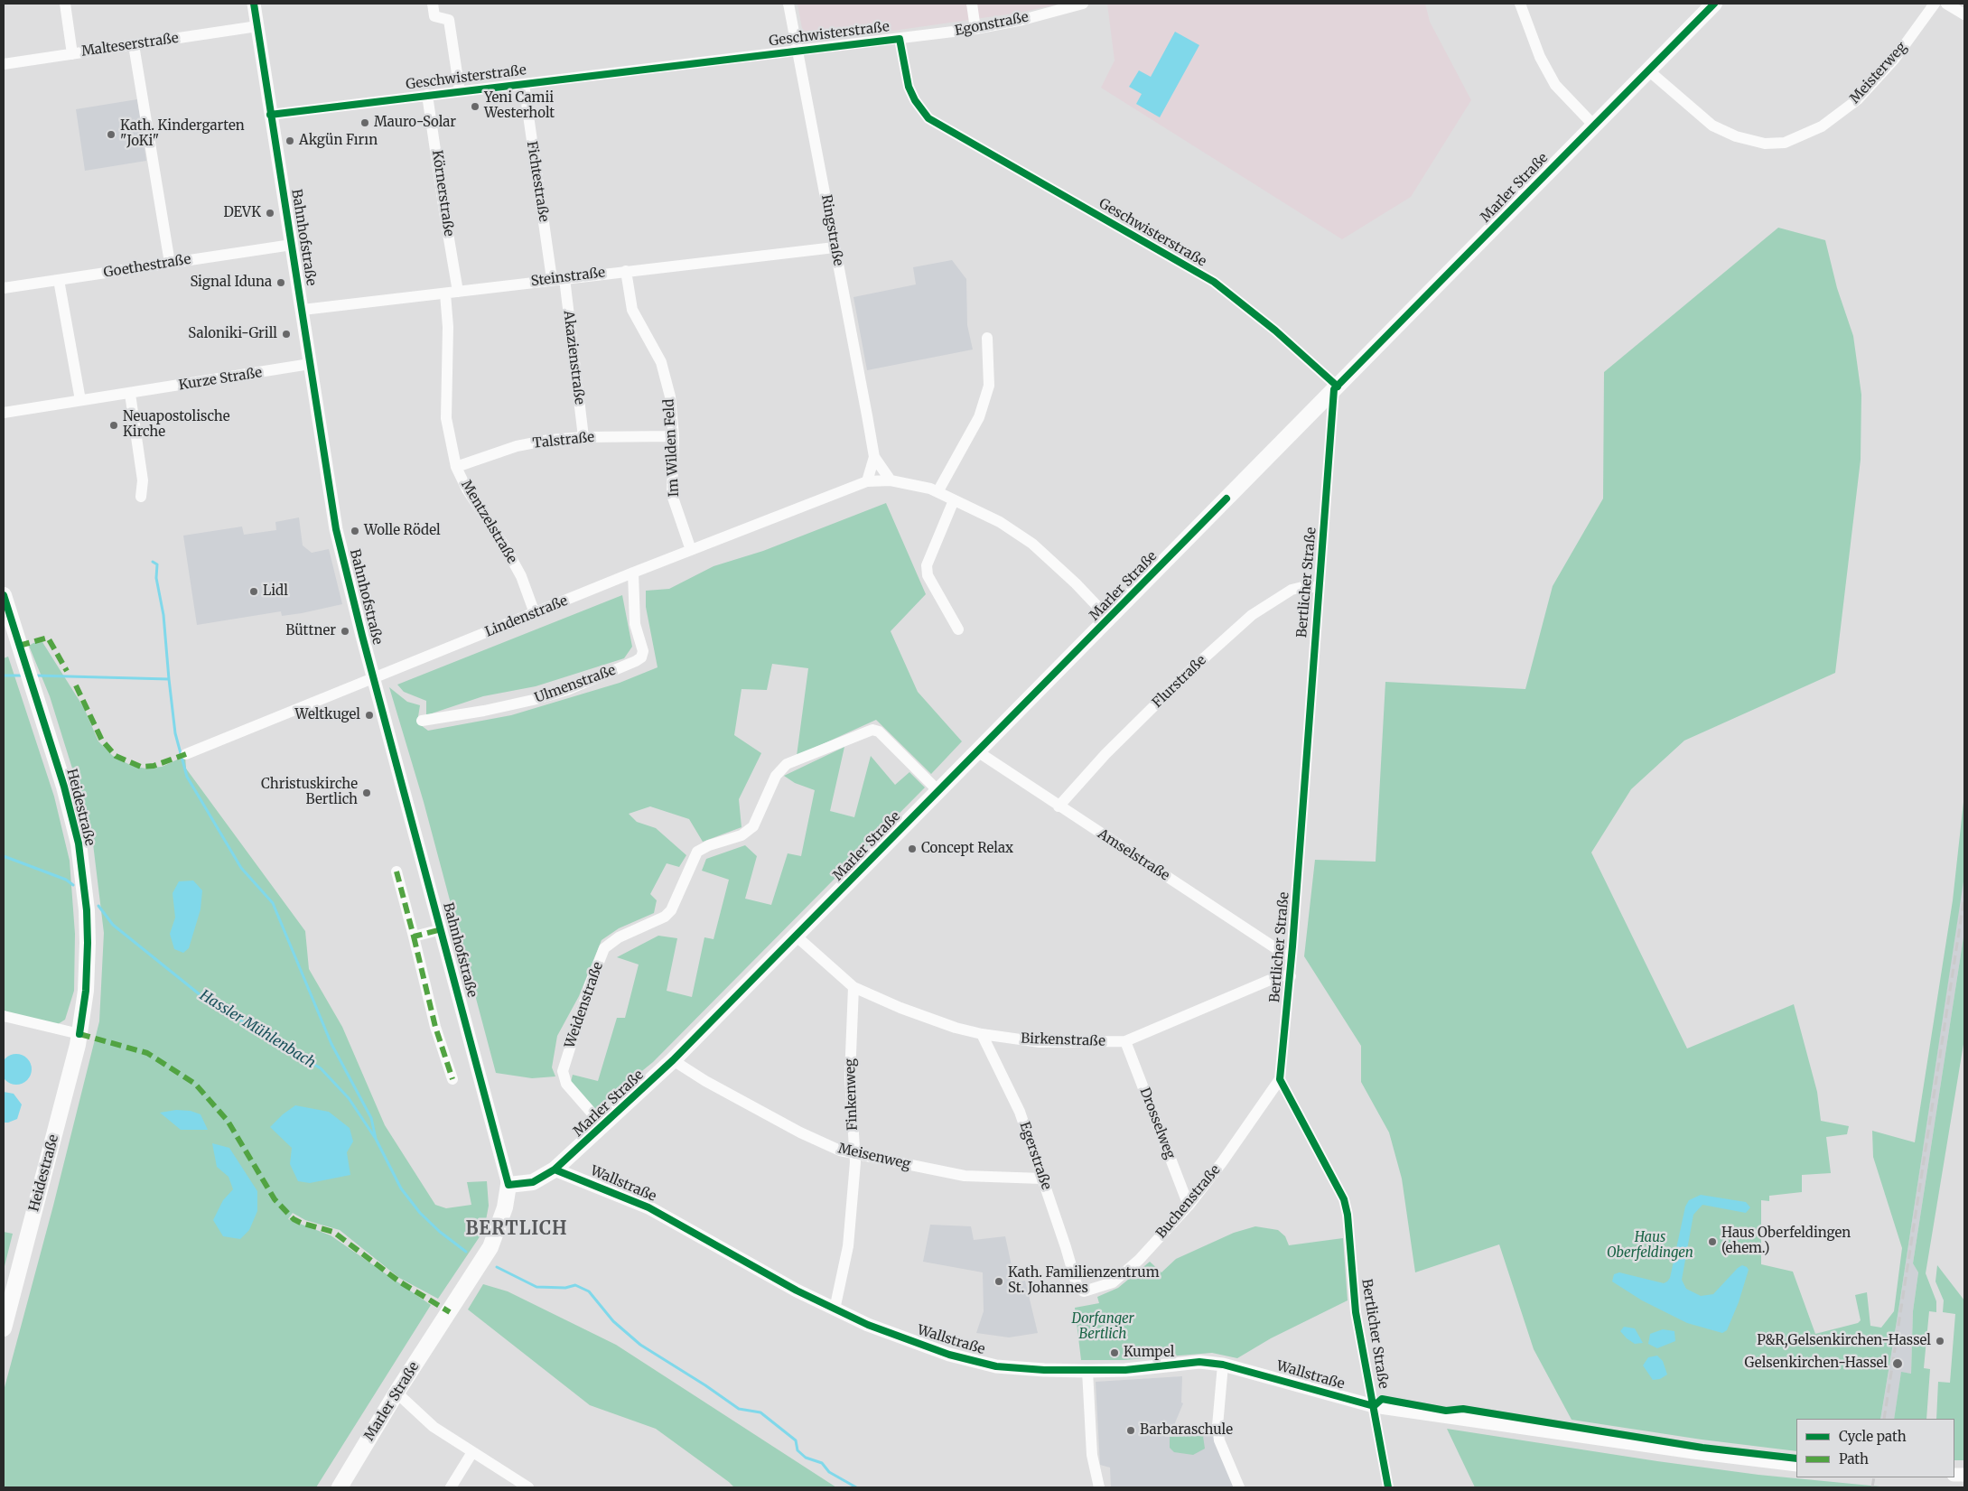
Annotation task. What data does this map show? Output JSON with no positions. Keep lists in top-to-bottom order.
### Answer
{
  "streets": {
    "main road": ["Marler Straße", "Heidestraße"],
    "street": [
      "Egonstraße",
      "Geschwisterstraße",
      "Malteserstraße",
      "Meisterweg",
      "Fichtestraße",
      "Körnerstraße",
      "Ringstraße",
      "Bahnhofstraße",
      "Goethestraße",
      "Steinstraße",
      "Akazienstraße",
      "Kurze Straße",
      "Talstraße",
      "Im Wilden Feld",
      "Mentzelstraße",
      "Bertlicher Straße",
      "Lindenstraße",
      "Flurstraße",
      "Ulmenstraße",
      "Amselstraße",
      "Weidenstraße",
      "Birkenstraße",
      "Finkenweg",
      "Drosselweg",
      "Egerstraße",
      "Meisenweg",
      "Wallstraße",
      "Buchenstraße"
    ]
  },
  "crossings": [
    ["Egonstraße", "Geschwisterstraße"],
    ["Geschwisterstraße", "Fichtestraße"],
    ["Geschwisterstraße", "Marler Straße"],
    ["Geschwisterstraße", "Körnerstraße"],
    ["Geschwisterstraße", "Ringstraße"],
    ["Geschwisterstraße", "Bahnhofstraße"],
    ["Geschwisterstraße", "Bertlicher Straße"],
    ["Malteserstraße", "Bahnhofstraße"],
    ["Meisterweg", "Marler Straße"],
    ["Fichtestraße", "Steinstraße"],
    ["Marler Straße", "Bahnhofstraße"],
    ["Marler Straße", "Bertlicher Straße"],
    ["Marler Straße", "Lindenstraße"],
    ["Marler Straße", "Amselstraße"],
    ["Marler Straße", "Weidenstraße"],
    ["Marler Straße", "Birkenstraße"],
    ["Marler Straße", "Meisenweg"],
    ["Marler Straße", "Wallstraße"],
    ["Körnerstraße", "Steinstraße"],
    ["Ringstraße", "Steinstraße"],
    ["Ringstraße", "Lindenstraße"],
    ["Bahnhofstraße", "Goethestraße"],
    ["Bahnhofstraße", "Steinstraße"],
    ["Bahnhofstraße", "Kurze Straße"],
    ["Bahnhofstraße", "Lindenstraße"],
    ["Steinstraße", "Akazienstraße"],
    ["Steinstraße", "Im Wilden Feld"],
    ["Steinstraße", "Mentzelstraße"],
    ["Akazienstraße", "Talstraße"],
    ["Talstraße", "Im Wilden Feld"],
    ["Talstraße", "Mentzelstraße"],
    ["Im Wilden Feld", "Lindenstraße"],
    ["Mentzelstraße", "Lindenstraße"],
    ["Bertlicher Straße", "Flurstraße"],
    ["Bertlicher Straße", "Amselstraße"],
    ["Bertlicher Straße", "Birkenstraße"],
    ["Bertlicher Straße", "Wallstraße"],
    ["Bertlicher Straße", "Buchenstraße"],
    ["Lindenstraße", "Ulmenstraße"],
    ["Flurstraße", "Amselstraße"],
    ["Birkenstraße", "Finkenweg"],
    ["Birkenstraße", "Drosselweg"],
    ["Birkenstraße", "Egerstraße"],
    ["Finkenweg", "Meisenweg"],
    ["Finkenweg", "Wallstraße"],
    ["Drosselweg", "Buchenstraße"],
    ["Egerstraße", "Meisenweg"],
    ["Egerstraße", "Buchenstraße"]
  ],
  "districts": ["BERTLICH"],
  "water": ["Hassler Mühlenbach"],
  "parks": ["Haus Oberfeldingen", "Dorfanger Bertlich"],
  "places": [
    "Yeni Camii Westerholt",
    "Mauro-Solar",
    "Kath. Kindergarten \"JoKi\"",
    "Akgün Fırın",
    "DEVK",
    "Signal Iduna",
    "Saloniki-Grill",
    "Neuapostolische Kirche",
    "Wolle Rödel",
    "Lidl",
    "Büttner",
    "Weltkugel",
    "Christuskirche Bertlich",
    "Concept Relax",
    "Haus Oberfeldingen (ehem.)",
    "Kath. Familienzentrum St. Johannes",
    "P&R,Gelsenkirchen-Hassel",
    "Kumpel",
    "Gelsenkirchen-Hassel",
    "Barbaraschule"
  ],
  "legend": ["Cycle path", "Path"]
}
